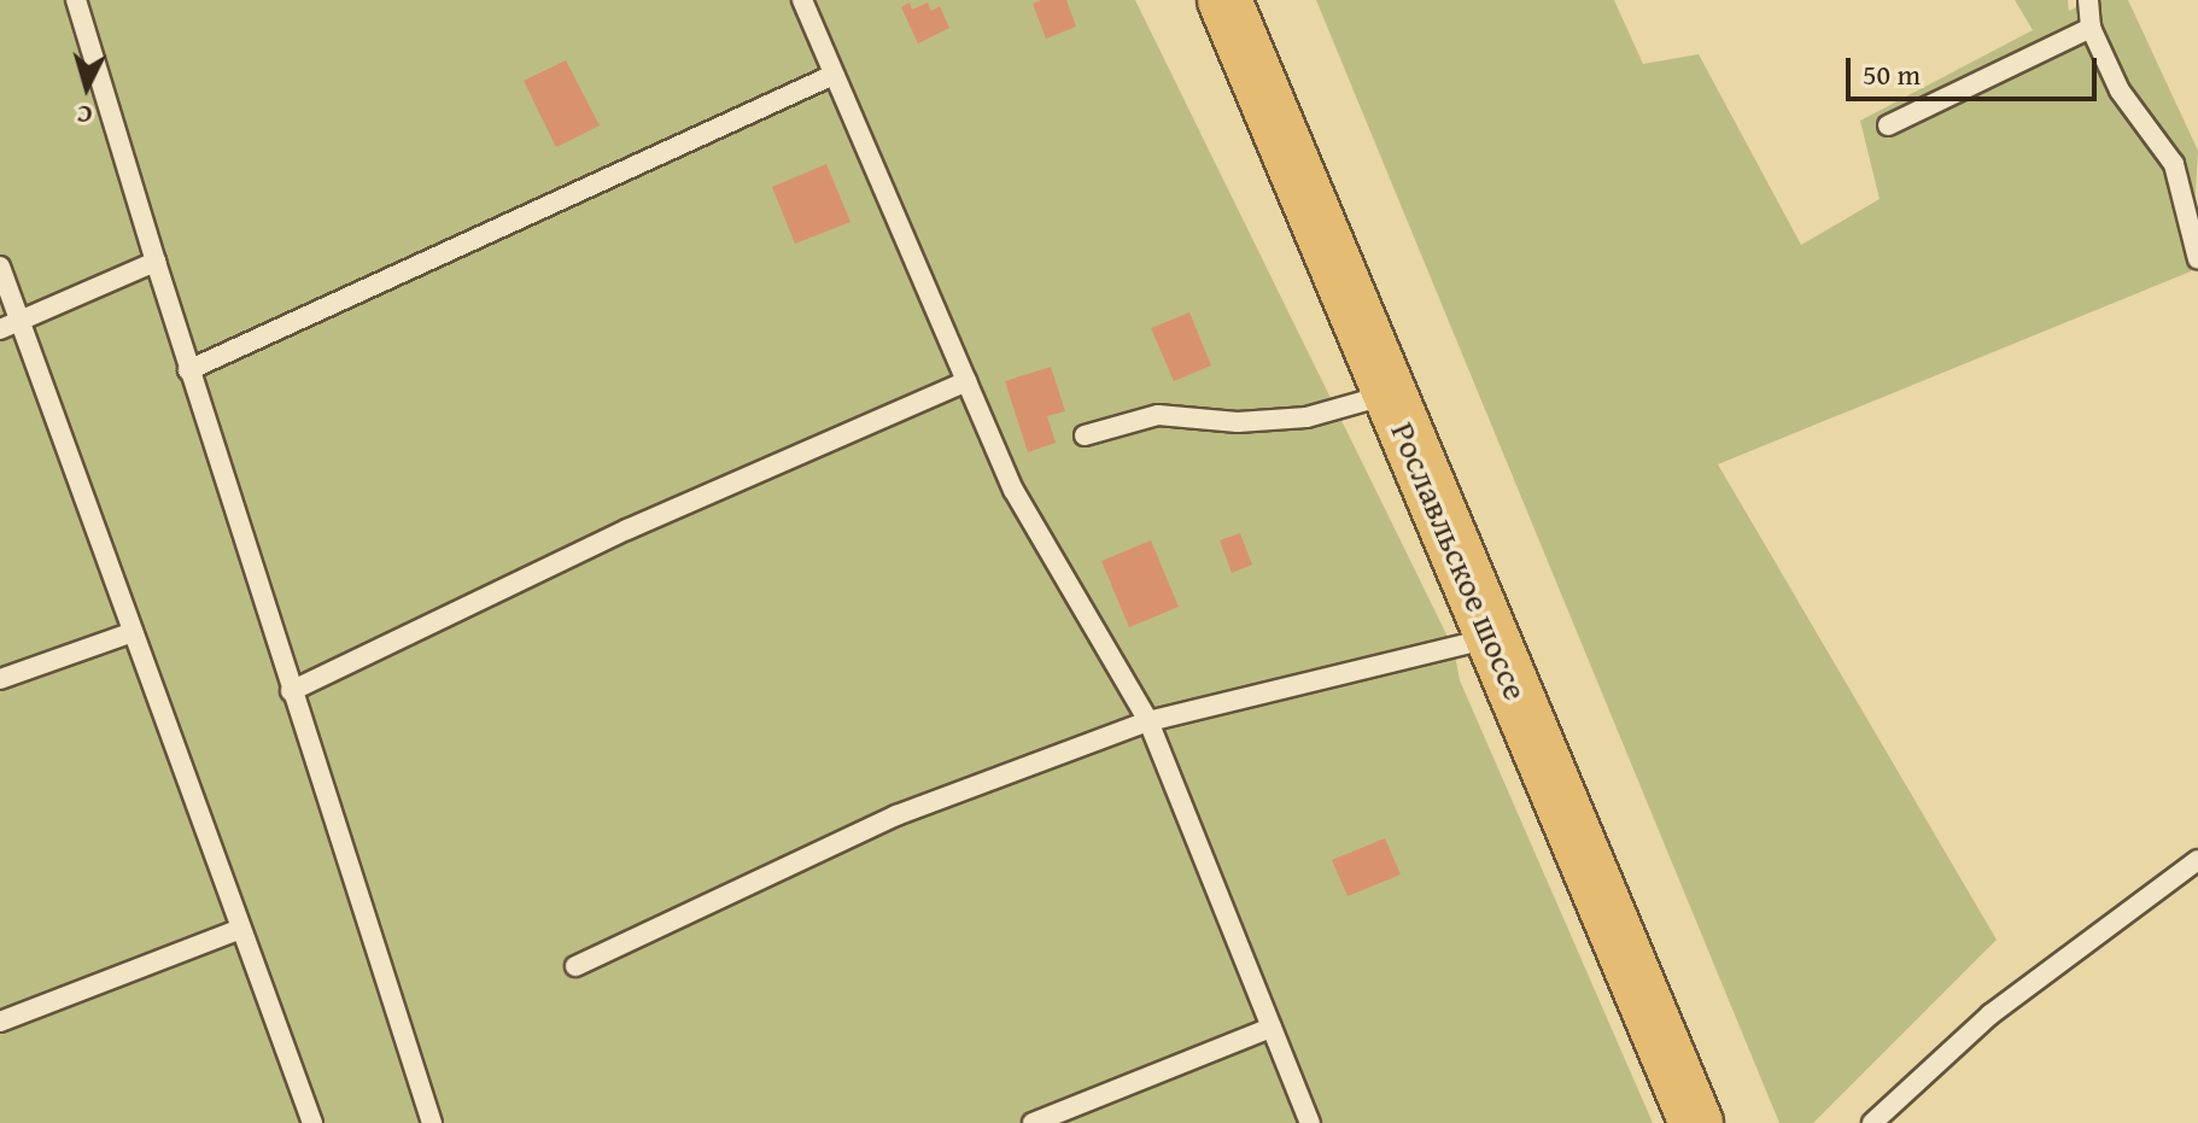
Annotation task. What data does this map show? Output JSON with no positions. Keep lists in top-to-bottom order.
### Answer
{
  "streets": {
    "main road": ["Рославльское шоссе"]
  },
  "scale_bar": "50 m",
  "north": "bottom"
}
